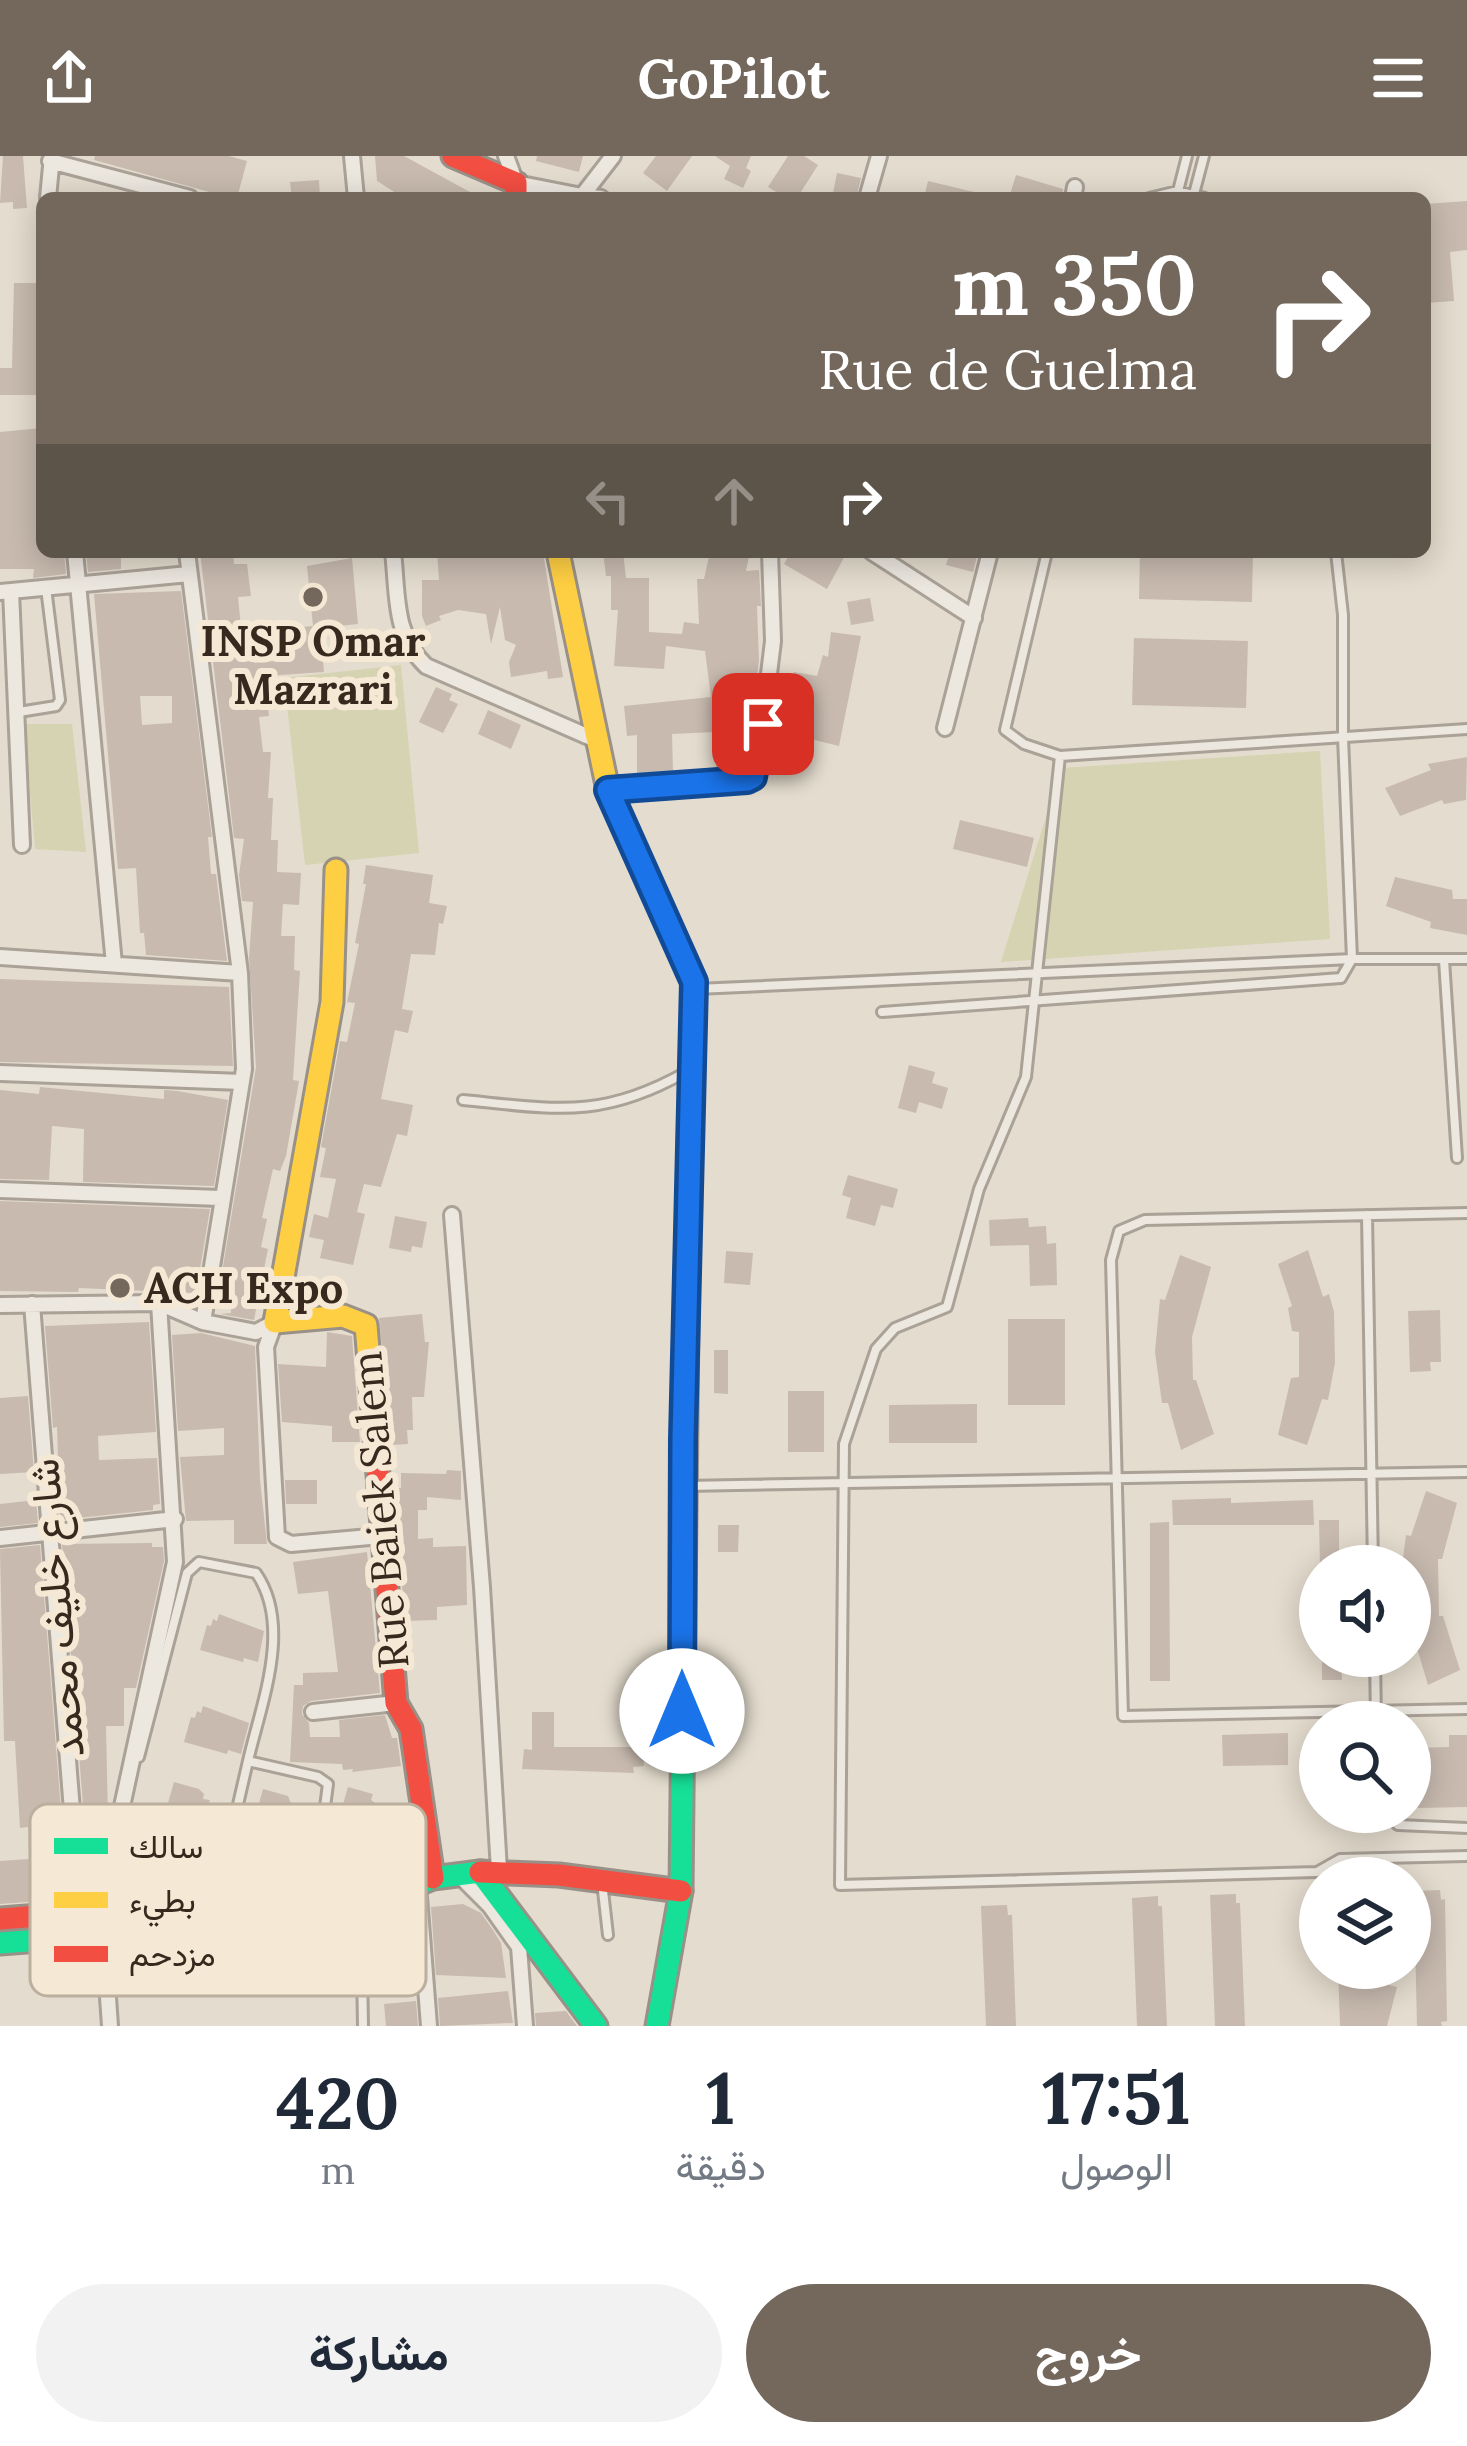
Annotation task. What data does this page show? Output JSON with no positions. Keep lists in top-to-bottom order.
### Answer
{
  "streets": {
    "street": ["Rue Baiek Salem", "شارع خليف محمد"]
  },
  "places": ["INSP Omar Mazrari", "ACH Expo"],
  "legend": ["سالك", "بطيء", "مزدحم"],
  "page": {
    "header": "GoPilot",
    "turn": ["350 m", "Rue de Guelma"],
    "eta": [
      "17:51",
      "الوصول",
      "1",
      "دقيقة",
      "420",
      "m"
    ],
    "buttons": ["خروج", "مشاركة"]
  }
}
